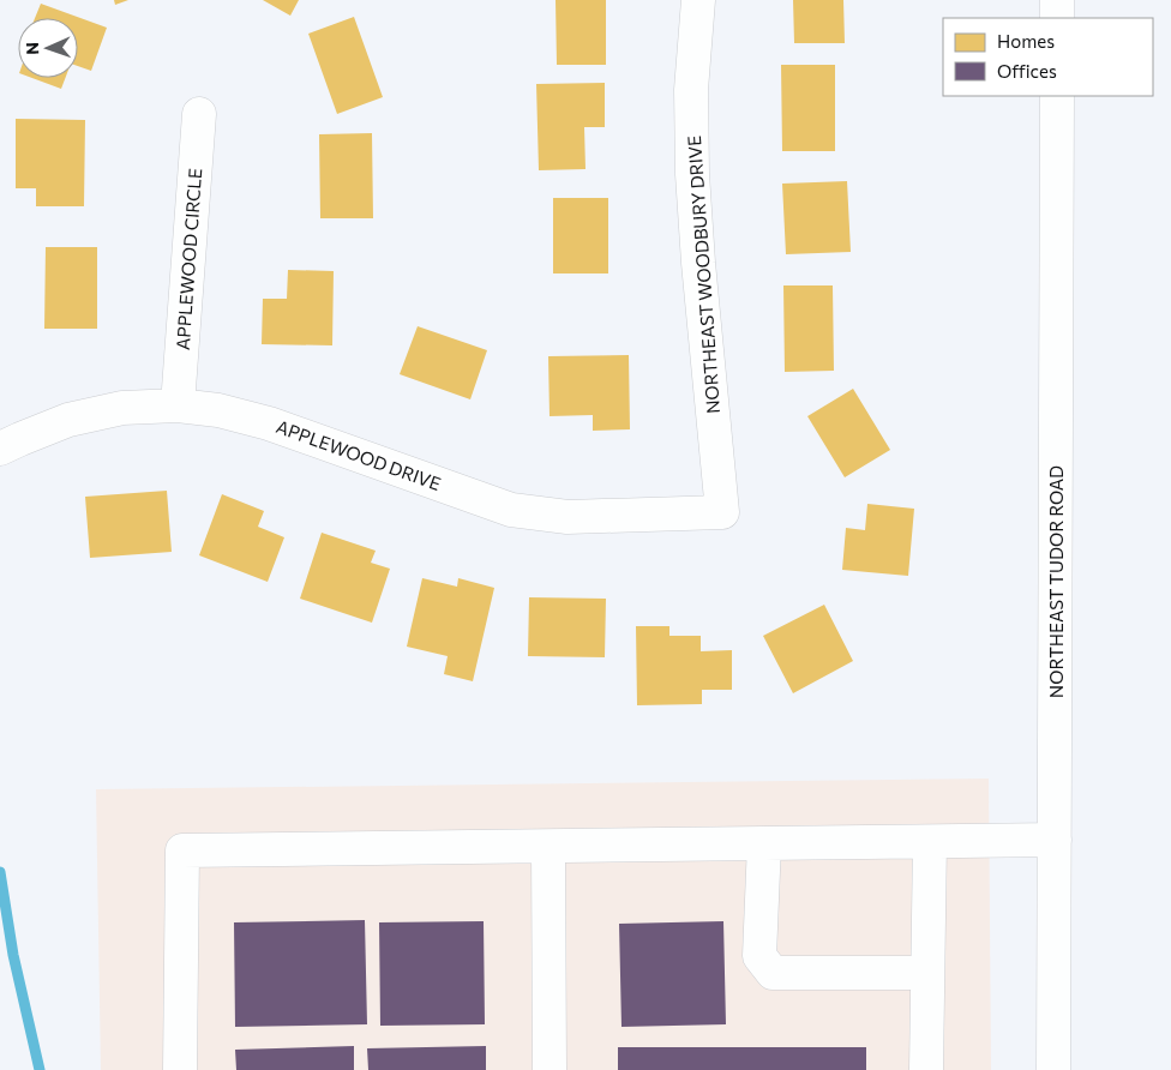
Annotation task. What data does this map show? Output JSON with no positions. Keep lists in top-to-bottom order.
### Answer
{
  "streets": {
    "street": [
      "APPLEWOOD CIRCLE",
      "NORTHEAST WOODBURY DRIVE",
      "APPLEWOOD DRIVE",
      "NORTHEAST TUDOR ROAD"
    ]
  },
  "crossings": [
    ["APPLEWOOD CIRCLE", "APPLEWOOD DRIVE"],
    ["NORTHEAST WOODBURY DRIVE", "APPLEWOOD DRIVE"]
  ],
  "legend": ["Homes", "Offices"],
  "north": "left"
}
